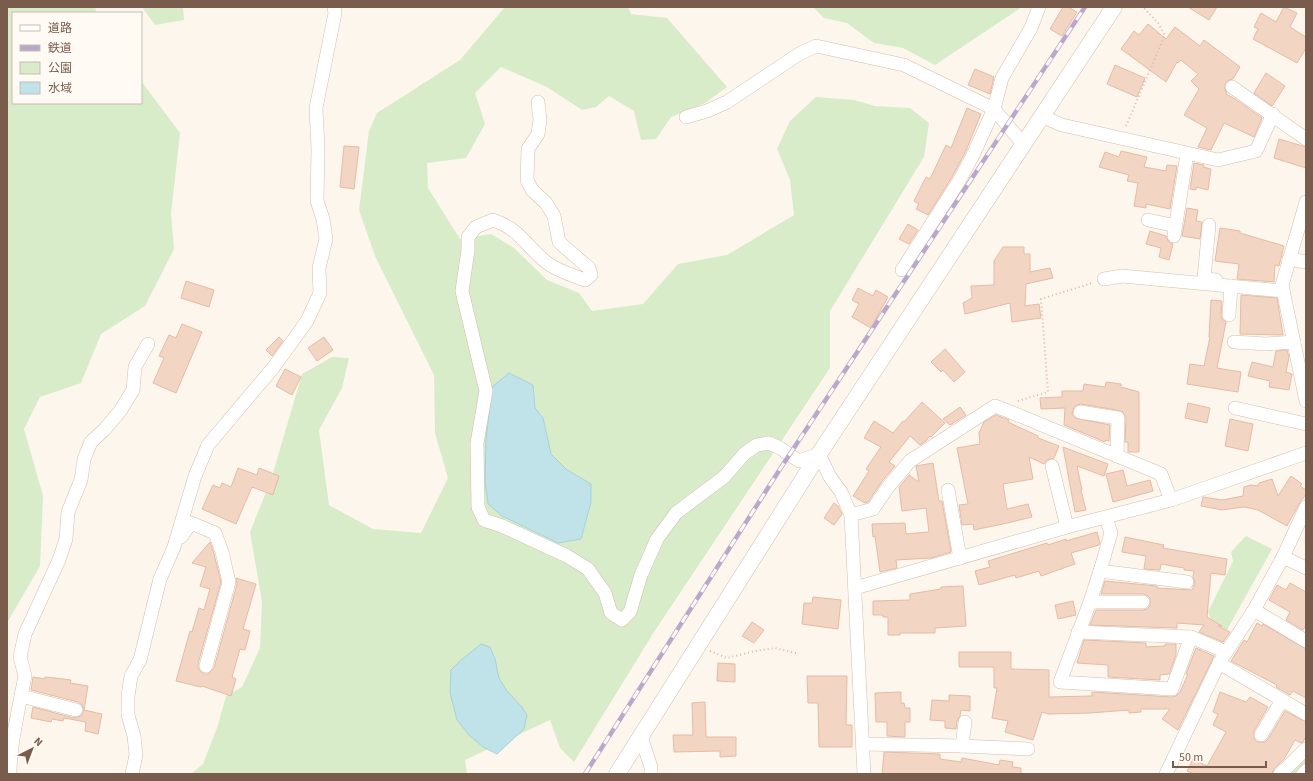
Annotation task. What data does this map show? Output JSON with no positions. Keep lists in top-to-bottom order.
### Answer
{
  "legend": [
    "道路",
    "鉄道",
    "公園",
    "水域"
  ],
  "scale_bar": "50 m",
  "north": "top right"
}
